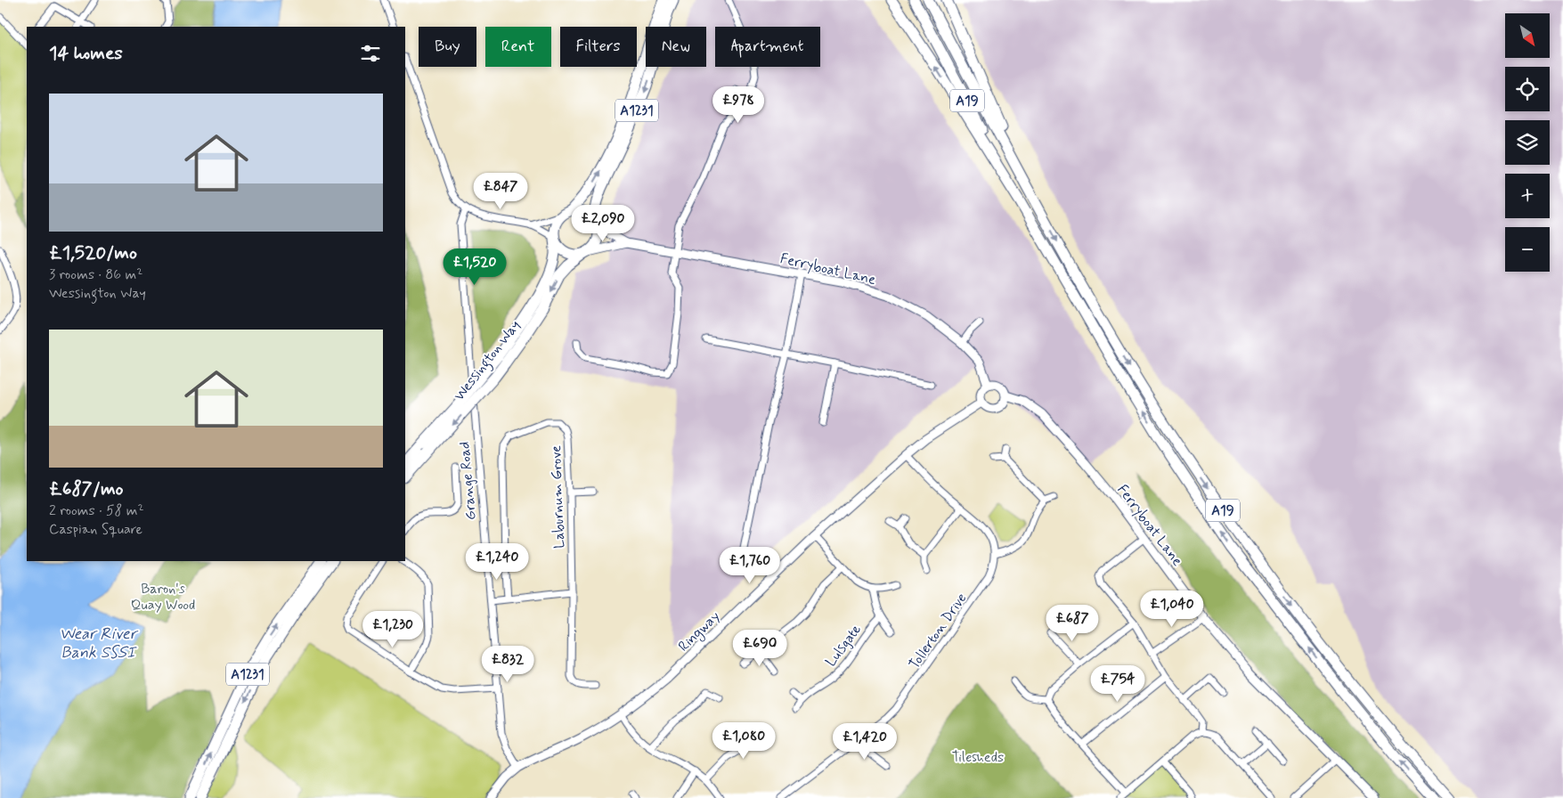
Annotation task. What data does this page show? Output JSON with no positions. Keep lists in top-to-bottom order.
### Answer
{
  "streets": {
    "highway": ["A19", "A1231", "Wessington Way"],
    "street": [
      "Ferryboat Lane",
      "Grange Road",
      "Laburnum Grove",
      "Ringway",
      "Tollerton Drive",
      "Lulsgate"
    ]
  },
  "crossings": [
    ["A1231", "Ferryboat Lane"],
    ["A1231", "Wessington Way"],
    ["Ferryboat Lane", "Wessington Way"],
    ["Ferryboat Lane", "Ringway"],
    ["Grange Road", "Ringway"]
  ],
  "water": ["Wear River Bank SSSI"],
  "parks": ["Baron's Quay Wood", "Tilesheds"],
  "north": "bottom right",
  "page": {
    "map_buttons": ["+", "−"],
    "chip": [
      "Buy",
      "Rent",
      "Filters",
      "New",
      "Apartment"
    ],
    "heading": "14 homes",
    "list": [
      {
        "name": "£1,520/mo",
        "note": "3 rooms · 86 m² · Wessington Way"
      },
      {
        "name": "£687/mo",
        "note": "2 rooms · 58 m² · Caspian Square"
      }
    ],
    "price": [
      "£978",
      "£847",
      "£2,090",
      "£1,520",
      "£1,240",
      "£1,760",
      "£1,040",
      "£687",
      "£1,230",
      "£690",
      "£832",
      "£754",
      "£1,080",
      "£1,420"
    ]
  }
}
